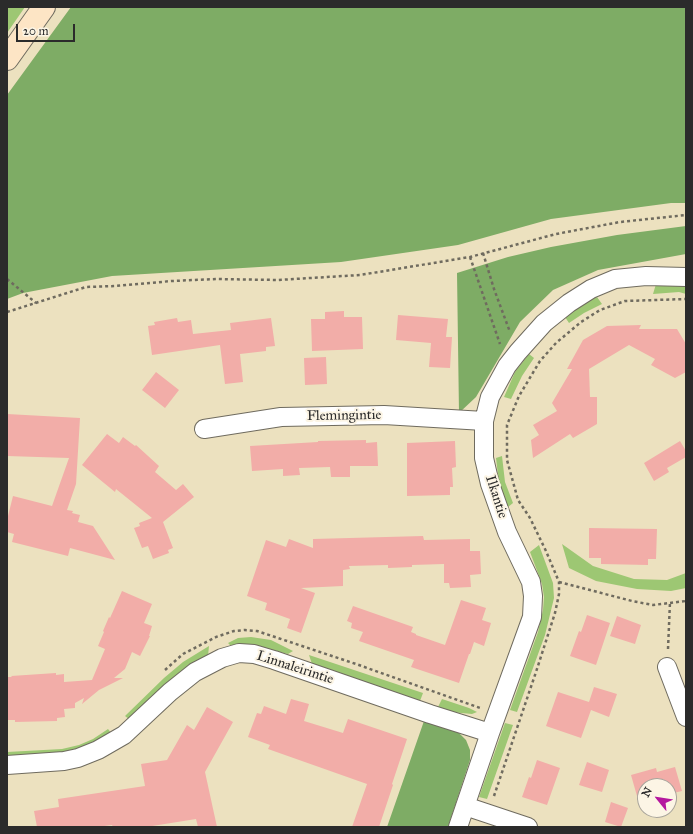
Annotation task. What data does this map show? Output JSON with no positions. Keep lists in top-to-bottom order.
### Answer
{
  "streets": {
    "street": ["Flemingintie", "Ilkantie", "Linnaleirintie"]
  },
  "crossings": [
    ["Flemingintie", "Ilkantie"],
    ["Ilkantie", "Linnaleirintie"]
  ],
  "scale_bar": "20 m",
  "north": "top left"
}
